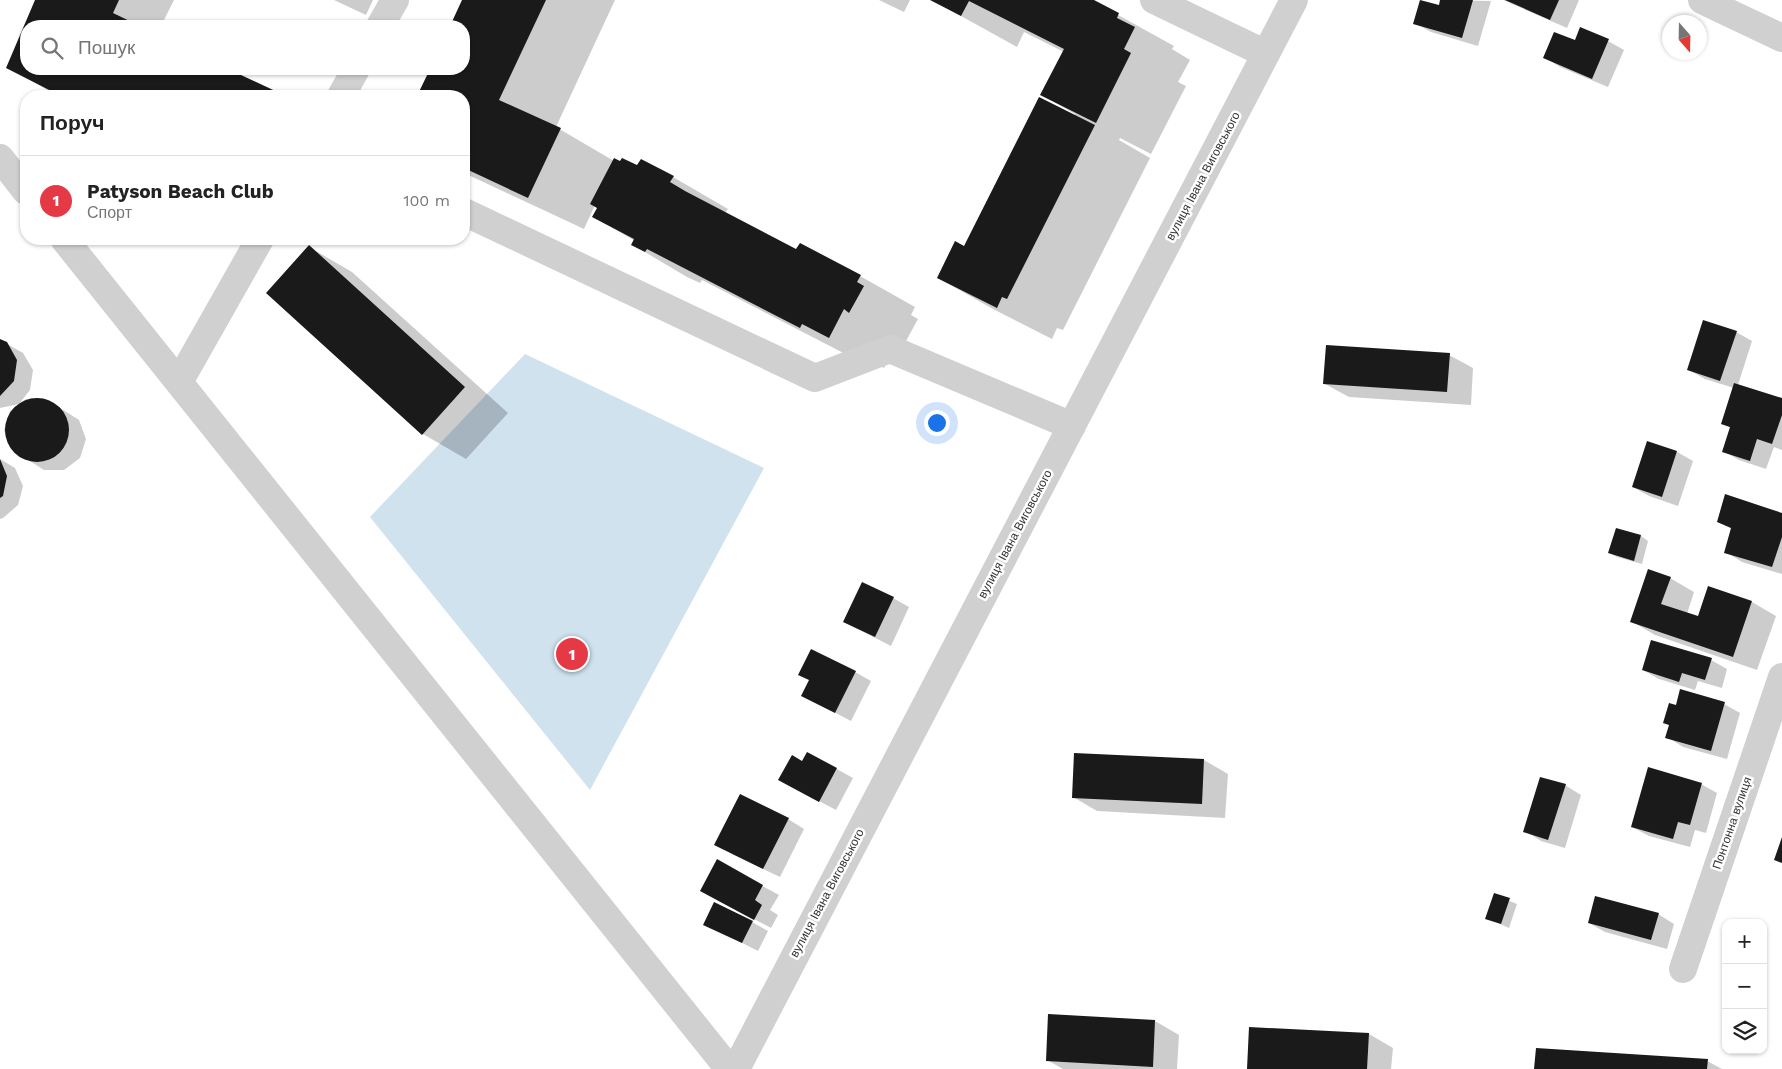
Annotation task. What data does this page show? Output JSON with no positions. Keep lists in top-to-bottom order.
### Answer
{
  "streets": {
    "street": ["вулиця Івана Виговського", "Понтонна вулиця"]
  },
  "north": "bottom",
  "page": {
    "search": "Пошук",
    "heading": "Поруч",
    "list": [
      {
        "mark": "1",
        "name": "Patyson Beach Club",
        "note": "Спорт",
        "value": "100 m"
      }
    ],
    "pins": "1",
    "map_buttons": ["+", "−"]
  }
}
